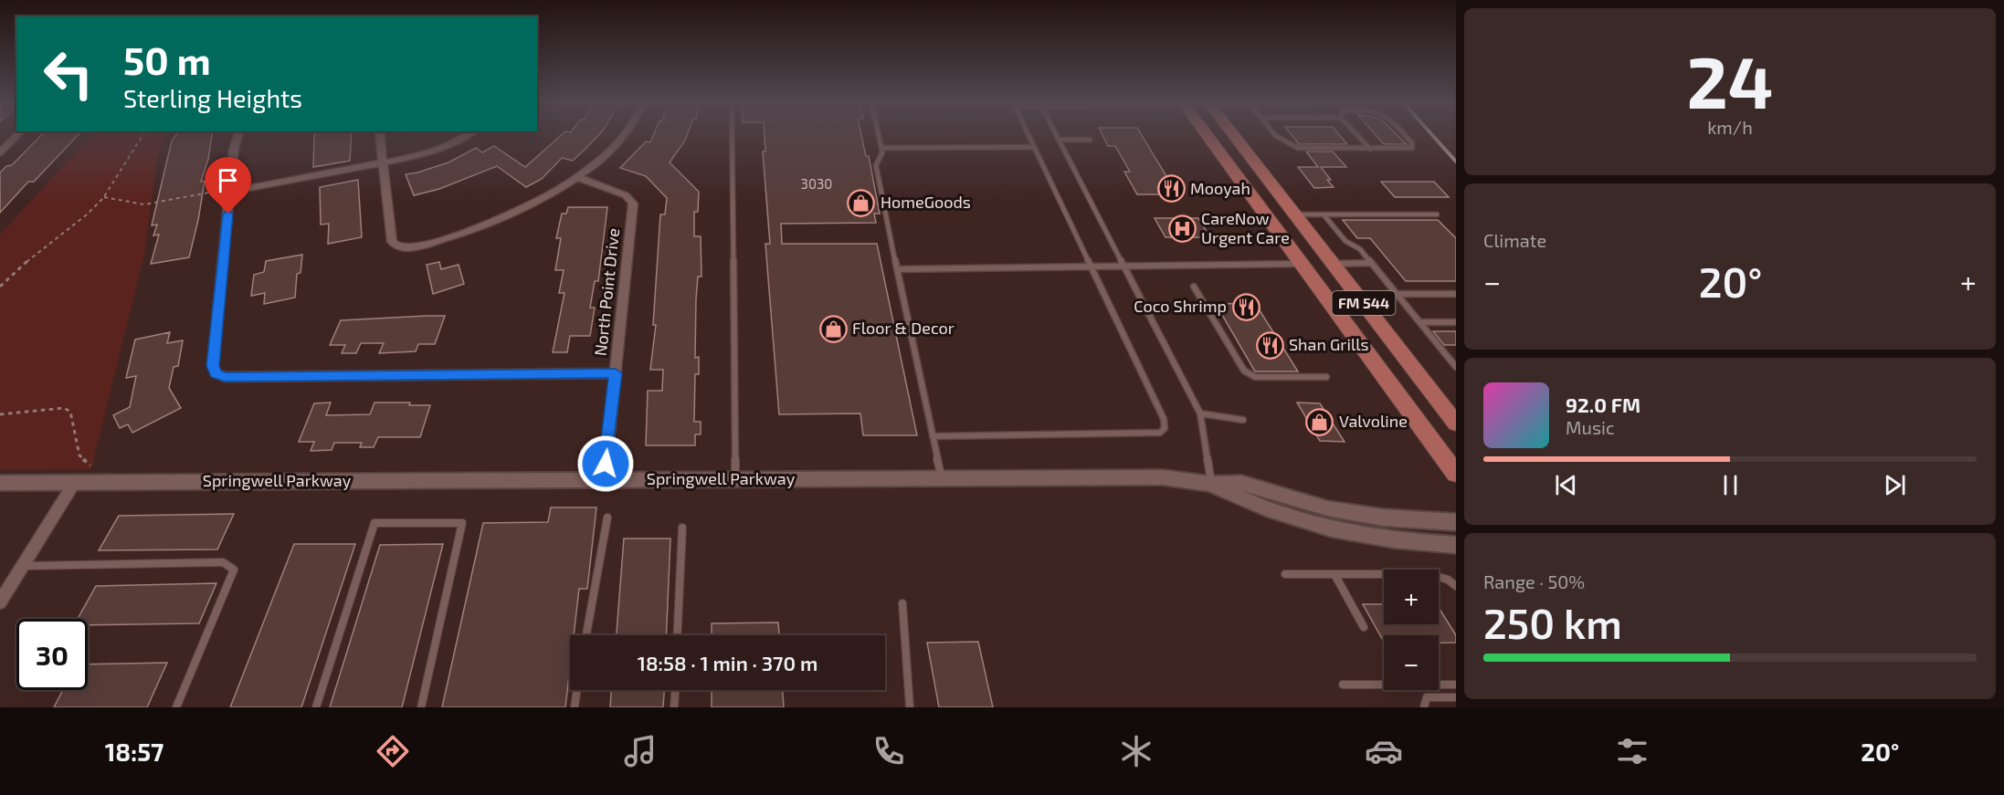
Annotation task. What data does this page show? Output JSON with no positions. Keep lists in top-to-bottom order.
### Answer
{
  "streets": {
    "main road": ["FM 544"],
    "street": ["North Point Drive", "Springwell Parkway"]
  },
  "crossings": [
    ["North Point Drive", "Springwell Parkway"]
  ],
  "places": {
    "restaurant": ["Mooyah", "Coco Shrimp", "Shan Grills"],
    "shop": ["HomeGoods", "Floor & Decor", "Valvoline"],
    "hospital": ["CareNow Urgent Care"]
  },
  "house_numbers": ["3030"],
  "page": {
    "tile": [
      ["24", "km/h"],
      "Climate",
      ["Range · 50%", "250 km"]
    ],
    "turn": ["50 m", "Sterling Heights"],
    "heat": ["−", "20°", "+"],
    "song": ["92.0 FM", "Music"],
    "map_buttons": ["+", "−"],
    "limit": "30",
    "trip": "18:58 · 1 min · 370 m",
    "tabs": ["18:57", "20°"]
  }
}
